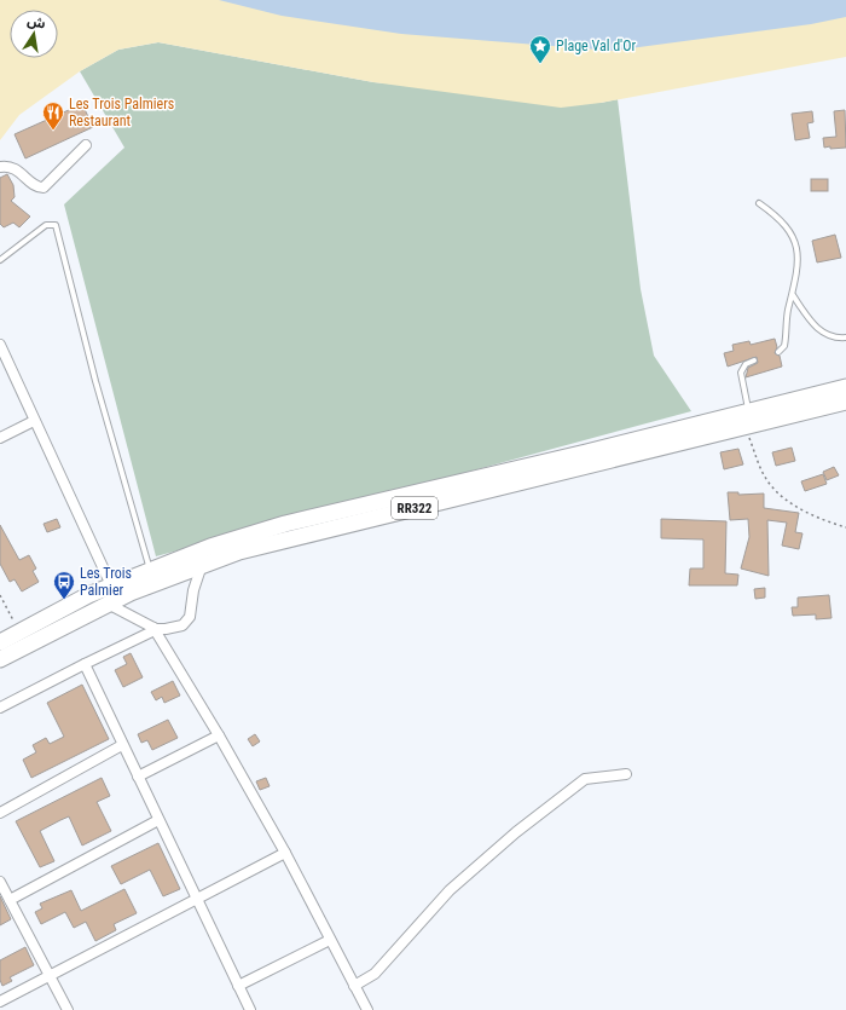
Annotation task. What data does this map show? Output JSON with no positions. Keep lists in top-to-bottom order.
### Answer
{
  "streets": {
    "main road": ["RR322"]
  },
  "places": {
    "place": ["Plage Val d'Or"],
    "restaurant": ["Les Trois Palmiers Restaurant"],
    "bus stop": ["Les Trois Palmier"]
  },
  "north": "top"
}
